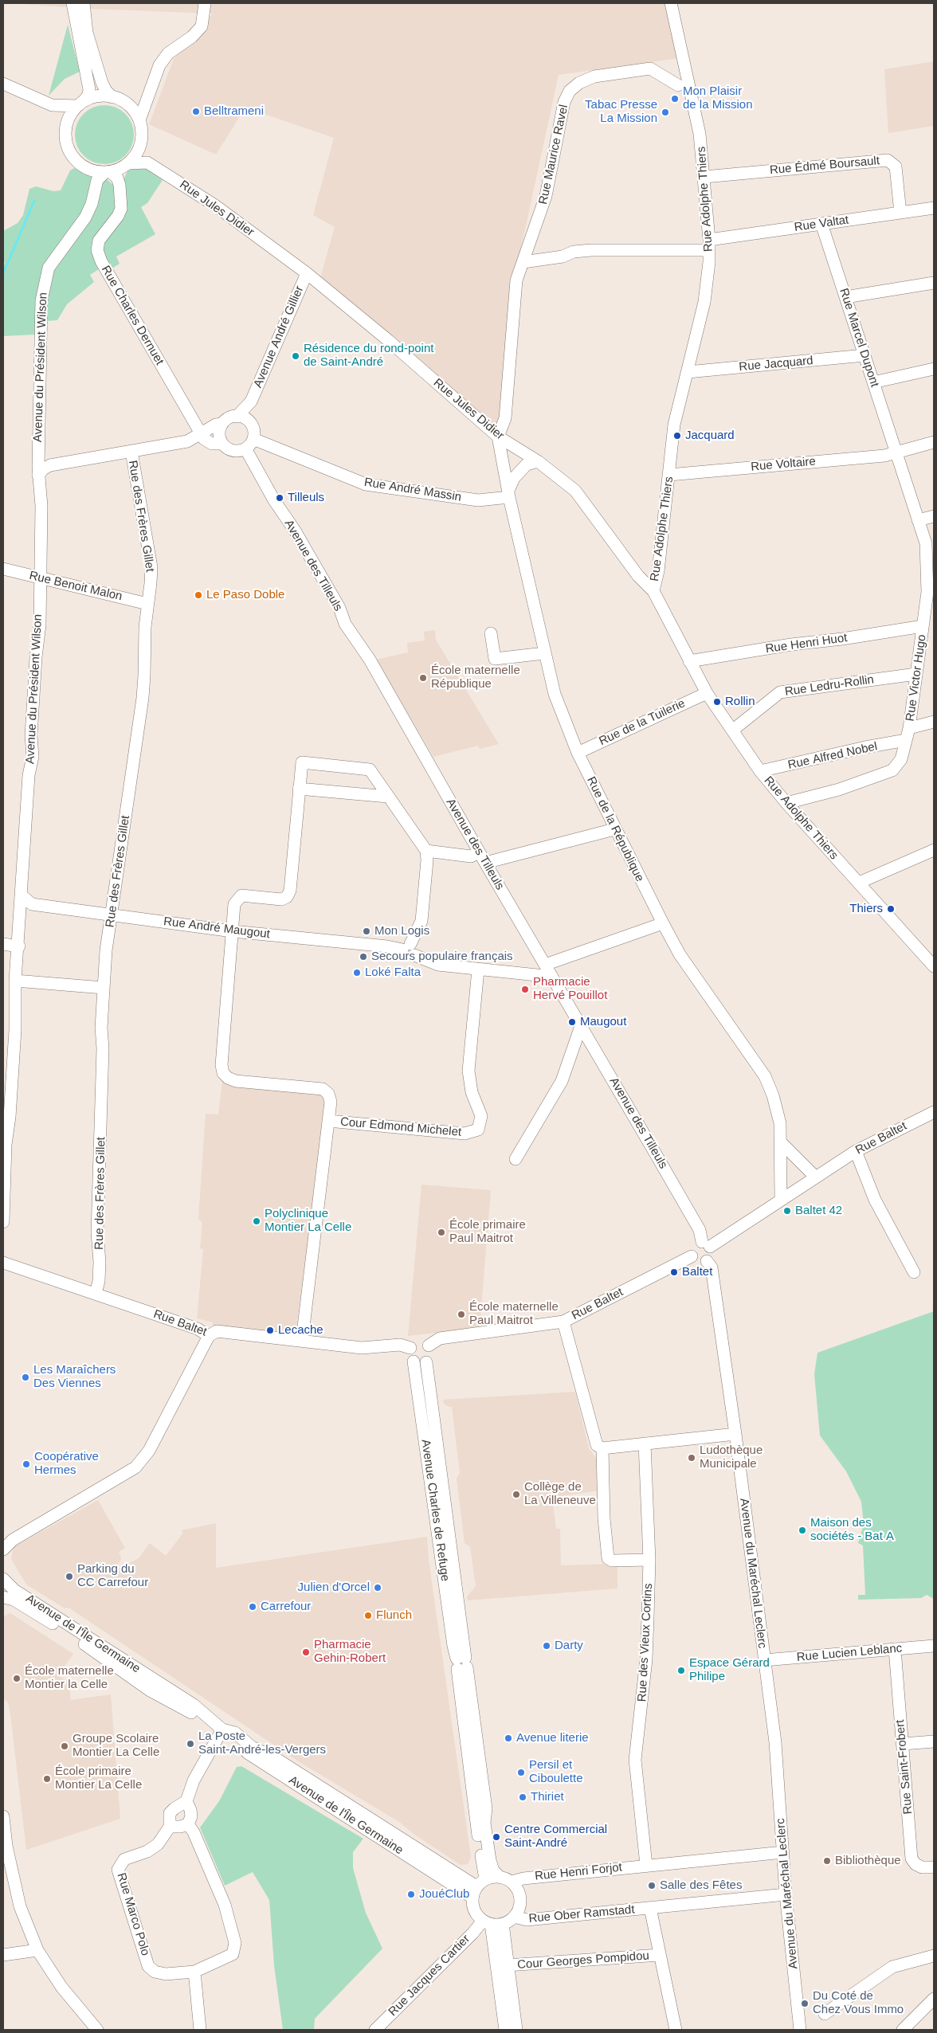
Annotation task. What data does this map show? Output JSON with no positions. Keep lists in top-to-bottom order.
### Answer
{
  "streets": {
    "street": [
      "Rue Maurice Ravel",
      "Rue Édmé Boursault",
      "Rue Adolphe Thiers",
      "Rue Jules Didier",
      "Rue Valtat",
      "Rue Charles Dernuet",
      "Avenue André Gillier",
      "Rue Marcel Dupont",
      "Rue Jacquard",
      "Avenue du Président Wilson",
      "Rue Voltaire",
      "Rue André Massin",
      "Rue des Frères Gillet",
      "Avenue des Tilleuls",
      "Rue Benoit Malon",
      "Rue Henri Huot",
      "Rue Victor Hugo",
      "Rue Ledru-Rollin",
      "Rue de la Tuilerie",
      "Rue Alfred Nobel",
      "Rue de la République",
      "Rue André Maugout",
      "Cour Edmond Michelet",
      "Rue Baltet",
      "Avenue Charles de Refuge",
      "Avenue du Maréchal Leclerc",
      "Avenue de l'Île Germaine",
      "Rue des Vieux Cortins",
      "Rue Lucien Leblanc",
      "Rue Saint-Frobert",
      "Rue Henri Forjot",
      "Rue Marco Polo",
      "Rue Ober Ramstadt",
      "Cour Georges Pompidou",
      "Rue Jacques Cartier"
    ]
  },
  "crossings": [
    ["Rue Maurice Ravel", "Rue Jules Didier"],
    ["Rue Maurice Ravel", "Rue de la République"],
    ["Rue Édmé Boursault", "Rue Adolphe Thiers"],
    ["Rue Édmé Boursault", "Rue Valtat"],
    ["Rue Adolphe Thiers", "Rue Jules Didier"],
    ["Rue Adolphe Thiers", "Rue Valtat"],
    ["Rue Adolphe Thiers", "Rue Jacquard"],
    ["Rue Adolphe Thiers", "Rue Voltaire"],
    ["Rue Adolphe Thiers", "Rue Henri Huot"],
    ["Rue Adolphe Thiers", "Rue Victor Hugo"],
    ["Rue Adolphe Thiers", "Rue Ledru-Rollin"],
    ["Rue Adolphe Thiers", "Rue de la Tuilerie"],
    ["Rue Adolphe Thiers", "Rue Alfred Nobel"],
    ["Rue Jules Didier", "Avenue André Gillier"],
    ["Rue Jules Didier", "Rue de la République"],
    ["Rue Valtat", "Rue Marcel Dupont"],
    ["Rue Charles Dernuet", "Avenue du Président Wilson"],
    ["Avenue André Gillier", "Rue André Massin"],
    ["Avenue André Gillier", "Avenue des Tilleuls"],
    ["Rue Marcel Dupont", "Rue Jacquard"],
    ["Rue Marcel Dupont", "Rue Voltaire"],
    ["Rue Marcel Dupont", "Rue Victor Hugo"],
    ["Avenue du Président Wilson", "Rue Benoit Malon"],
    ["Rue Voltaire", "Rue Victor Hugo"],
    ["Rue André Massin", "Avenue des Tilleuls"],
    ["Rue André Massin", "Rue de la République"],
    ["Rue des Frères Gillet", "Rue Benoit Malon"],
    ["Rue des Frères Gillet", "Rue André Maugout"],
    ["Rue des Frères Gillet", "Rue Baltet"],
    ["Avenue des Tilleuls", "Rue André Maugout"],
    ["Avenue des Tilleuls", "Rue Baltet"],
    ["Avenue des Tilleuls", "Avenue du Maréchal Leclerc"],
    ["Rue Henri Huot", "Rue Victor Hugo"],
    ["Rue Victor Hugo", "Rue Ledru-Rollin"],
    ["Rue Victor Hugo", "Rue Alfred Nobel"],
    ["Rue de la Tuilerie", "Rue de la République"],
    ["Rue de la République", "Rue Baltet"],
    ["Rue André Maugout", "Cour Edmond Michelet"],
    ["Rue Baltet", "Avenue Charles de Refuge"],
    ["Rue Baltet", "Avenue du Maréchal Leclerc"],
    ["Avenue Charles de Refuge", "Avenue de l'Île Germaine"],
    ["Avenue Charles de Refuge", "Rue Henri Forjot"],
    ["Avenue Charles de Refuge", "Rue Ober Ramstadt"],
    ["Avenue Charles de Refuge", "Rue Jacques Cartier"],
    ["Avenue du Maréchal Leclerc", "Rue Lucien Leblanc"],
    ["Avenue du Maréchal Leclerc", "Rue Henri Forjot"],
    ["Avenue du Maréchal Leclerc", "Rue Ober Ramstadt"],
    ["Avenue de l'Île Germaine", "Rue Henri Forjot"],
    ["Avenue de l'Île Germaine", "Rue Marco Polo"],
    ["Avenue de l'Île Germaine", "Rue Ober Ramstadt"],
    ["Avenue de l'Île Germaine", "Rue Jacques Cartier"],
    ["Rue des Vieux Cortins", "Rue Henri Forjot"],
    ["Rue Lucien Leblanc", "Rue Saint-Frobert"],
    ["Rue Henri Forjot", "Rue Ober Ramstadt"],
    ["Rue Henri Forjot", "Rue Jacques Cartier"],
    ["Rue Ober Ramstadt", "Rue Jacques Cartier"]
  ],
  "places": [
    "Mon Plaisir de la Mission",
    "Belltrameni",
    "Tabac Presse La Mission",
    "Résidence du rond-point de Saint-André",
    "Jacquard",
    "Tilleuls",
    "Le Paso Doble",
    "École maternelle République",
    "Rollin",
    "Thiers",
    "Mon Logis",
    "Secours populaire français",
    "Loké Falta",
    "Pharmacie Hervé Pouillot",
    "Maugout",
    "Baltet 42",
    "Polyclinique Montier La Celle",
    "École primaire Paul Maitrot",
    "Baltet",
    "École maternelle Paul Maitrot",
    "Lecache",
    "Les Maraîchers Des Viennes",
    "Ludothèque Municipale",
    "Coopérative Hermes",
    "Collège de La Villeneuve",
    "Maison des sociétés - Bat A",
    "Parking du CC Carrefour",
    "Julien d'Orcel",
    "Carrefour",
    "Flunch",
    "Darty",
    "Pharmacie Gehin-Robert",
    "Espace Gérard Philipe",
    "École maternelle Montier la Celle",
    "Avenue literie",
    "La Poste Saint-André-les-Vergers",
    "Groupe Scolaire Montier La Celle",
    "Persil et Ciboulette",
    "École primaire Montier La Celle",
    "Thiriet",
    "Centre Commercial Saint-André",
    "Bibliothèque",
    "Salle des Fêtes",
    "JouéClub",
    "Du Coté de Chez Vous Immo"
  ]
}
